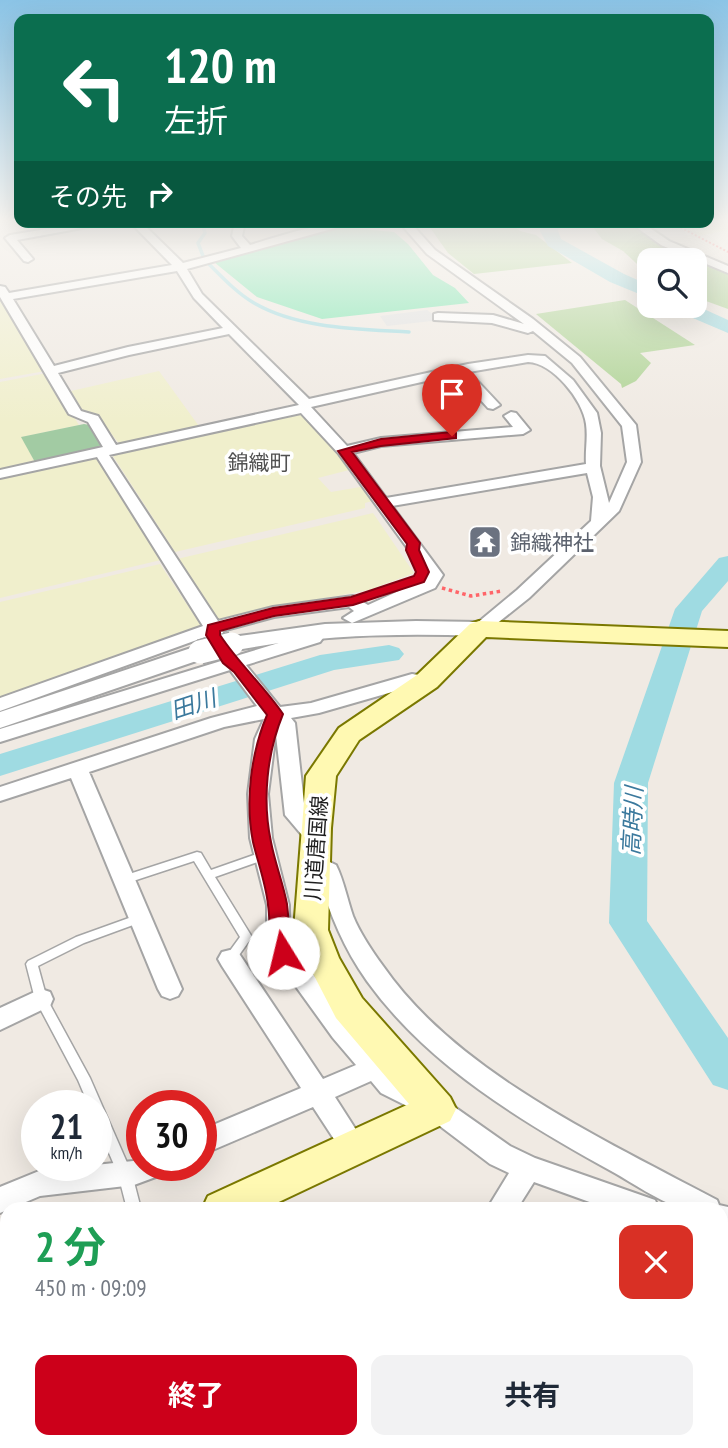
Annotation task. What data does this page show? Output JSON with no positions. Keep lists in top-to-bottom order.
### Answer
{
  "streets": {
    "main road": ["川道唐国線"]
  },
  "districts": ["錦織町"],
  "water": ["田川", "高時川"],
  "places": {
    "temple": ["錦織神社"]
  },
  "page": {
    "turn": ["120 m", "左折"],
    "then": "その先",
    "speed": "21 km/h",
    "limit": "30",
    "heading": ["2 分", "450 m · 09:09"],
    "buttons": ["終了", "共有"]
  }
}
